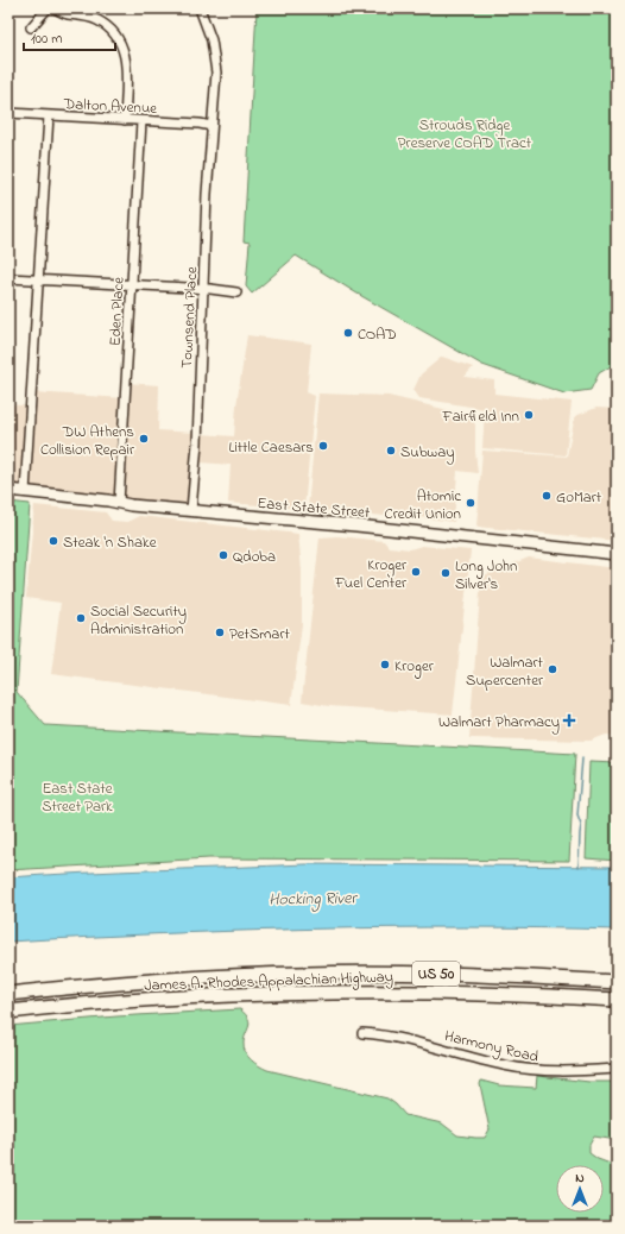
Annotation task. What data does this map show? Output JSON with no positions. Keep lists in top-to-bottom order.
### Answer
{
  "streets": {
    "highway": ["US 50", "James A. Rhodes Appalachian Highway"],
    "main road": ["East State Street"],
    "street": [
      "Dalton Avenue",
      "Eden Place",
      "Townsend Place",
      "Harmony Road"
    ]
  },
  "crossings": [
    ["Dalton Avenue", "Eden Place"],
    ["Dalton Avenue", "Townsend Place"],
    ["Eden Place", "East State Street"],
    ["Townsend Place", "East State Street"]
  ],
  "water": ["Hocking River"],
  "parks": ["Strouds Ridge Preserve COAD Tract", "East State Street Park"],
  "places": {
    "other": [
      "COAD",
      "Fairfield Inn",
      "DW Athens Collision Repair",
      "Little Caesars",
      "Subway",
      "GoMart",
      "Atomic Credit Union",
      "Steak 'n Shake",
      "Qdoba",
      "Kroger Fuel Center",
      "Long John Silver's",
      "Social Security Administration",
      "PetSmart",
      "Kroger",
      "Walmart Supercenter"
    ],
    "health": ["Walmart Pharmacy"]
  },
  "scale_bar": "100 m",
  "north": "top"
}
